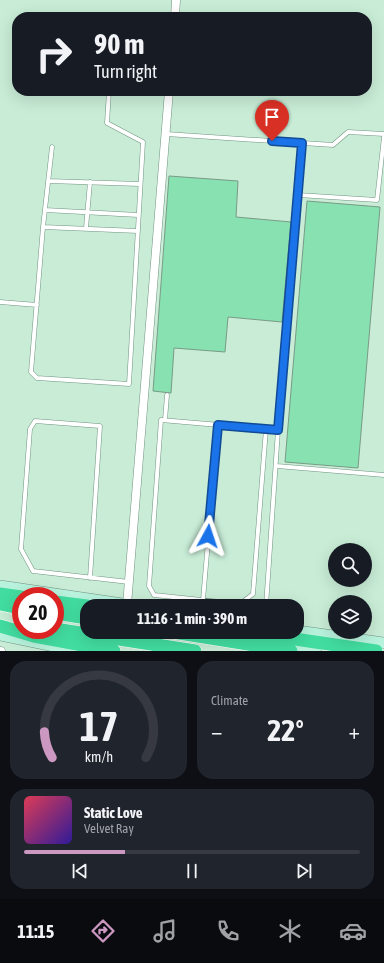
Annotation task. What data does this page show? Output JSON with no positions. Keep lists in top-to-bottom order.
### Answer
{
  "page": {
    "turn": ["90 m", "Turn right"],
    "limit": "20",
    "trip": "11:16 · 1 min · 390 m",
    "tile": "Climate",
    "heat": ["−", "22°", "+"],
    "song": ["Static Love", "Velvet Ray"],
    "tabs": "11:15",
    "gauge": ["17", "km/h"]
  }
}
